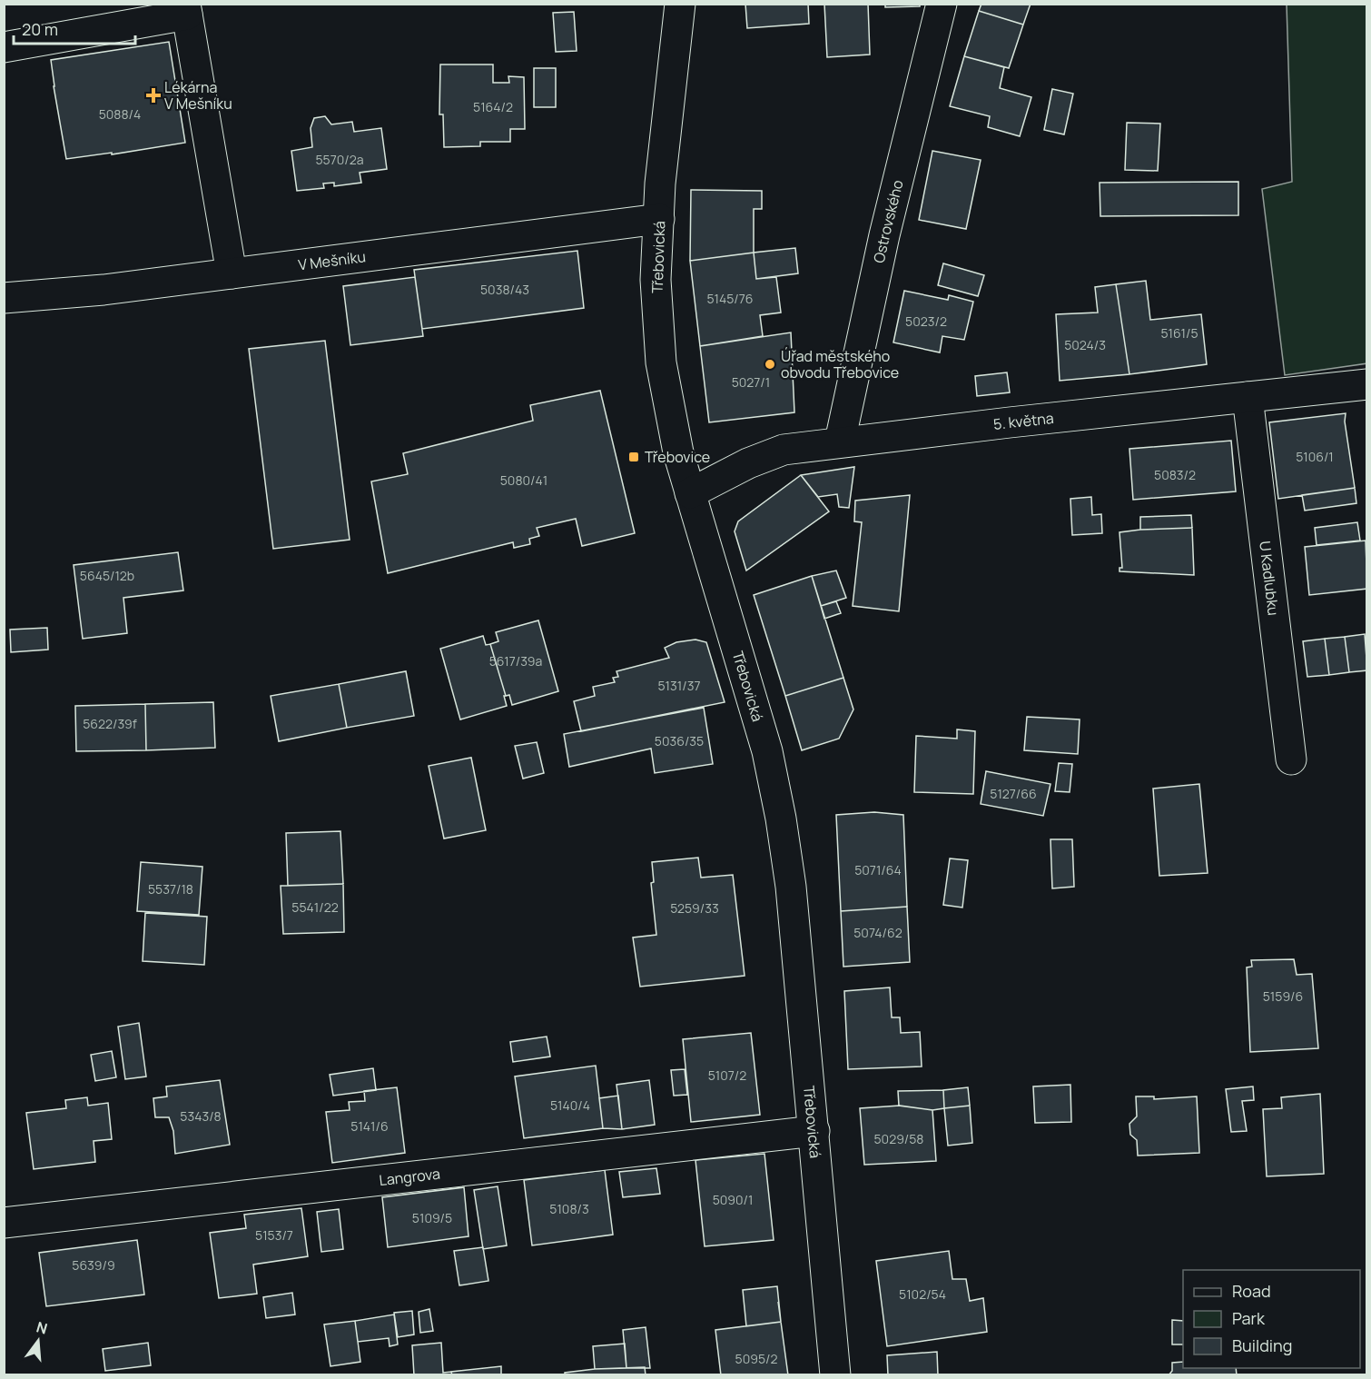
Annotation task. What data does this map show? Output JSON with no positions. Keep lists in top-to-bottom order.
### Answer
{
  "streets": {
    "street": [
      "Ostrovského",
      "Třebovická",
      "V Mešníku",
      "5. května",
      "U Kadlubku",
      "Langrova"
    ]
  },
  "crossings": [
    ["Ostrovského", "5. května"],
    ["Třebovická", "V Mešníku"],
    ["Třebovická", "5. května"],
    ["Třebovická", "Langrova"],
    ["5. května", "U Kadlubku"]
  ],
  "places": {
    "health": ["Lékárna V Mešníku"],
    "other": ["Úřad městského obvodu Třebovice"],
    "transit": ["Třebovice"]
  },
  "house_numbers": [
    "5164/2",
    "5088/4",
    "5570/2a",
    "5038/43",
    "5145/76",
    "5023/2",
    "5161/5",
    "5024/3",
    "5027/1",
    "5106/1",
    "5083/2",
    "5080/41",
    "5645/12b",
    "5617/39a",
    "5131/37",
    "5622/39f",
    "5036/35",
    "5127/66",
    "5071/64",
    "5537/18",
    "5541/22",
    "5259/33",
    "5074/62",
    "5159/6",
    "5107/2",
    "5140/4",
    "5343/8",
    "5141/6",
    "5029/58",
    "5090/1",
    "5108/3",
    "5109/5",
    "5153/7",
    "5639/9",
    "5102/54",
    "5095/2"
  ],
  "legend": ["Road", "Park", "Building"],
  "scale_bar": "20 m",
  "north": "top"
}
